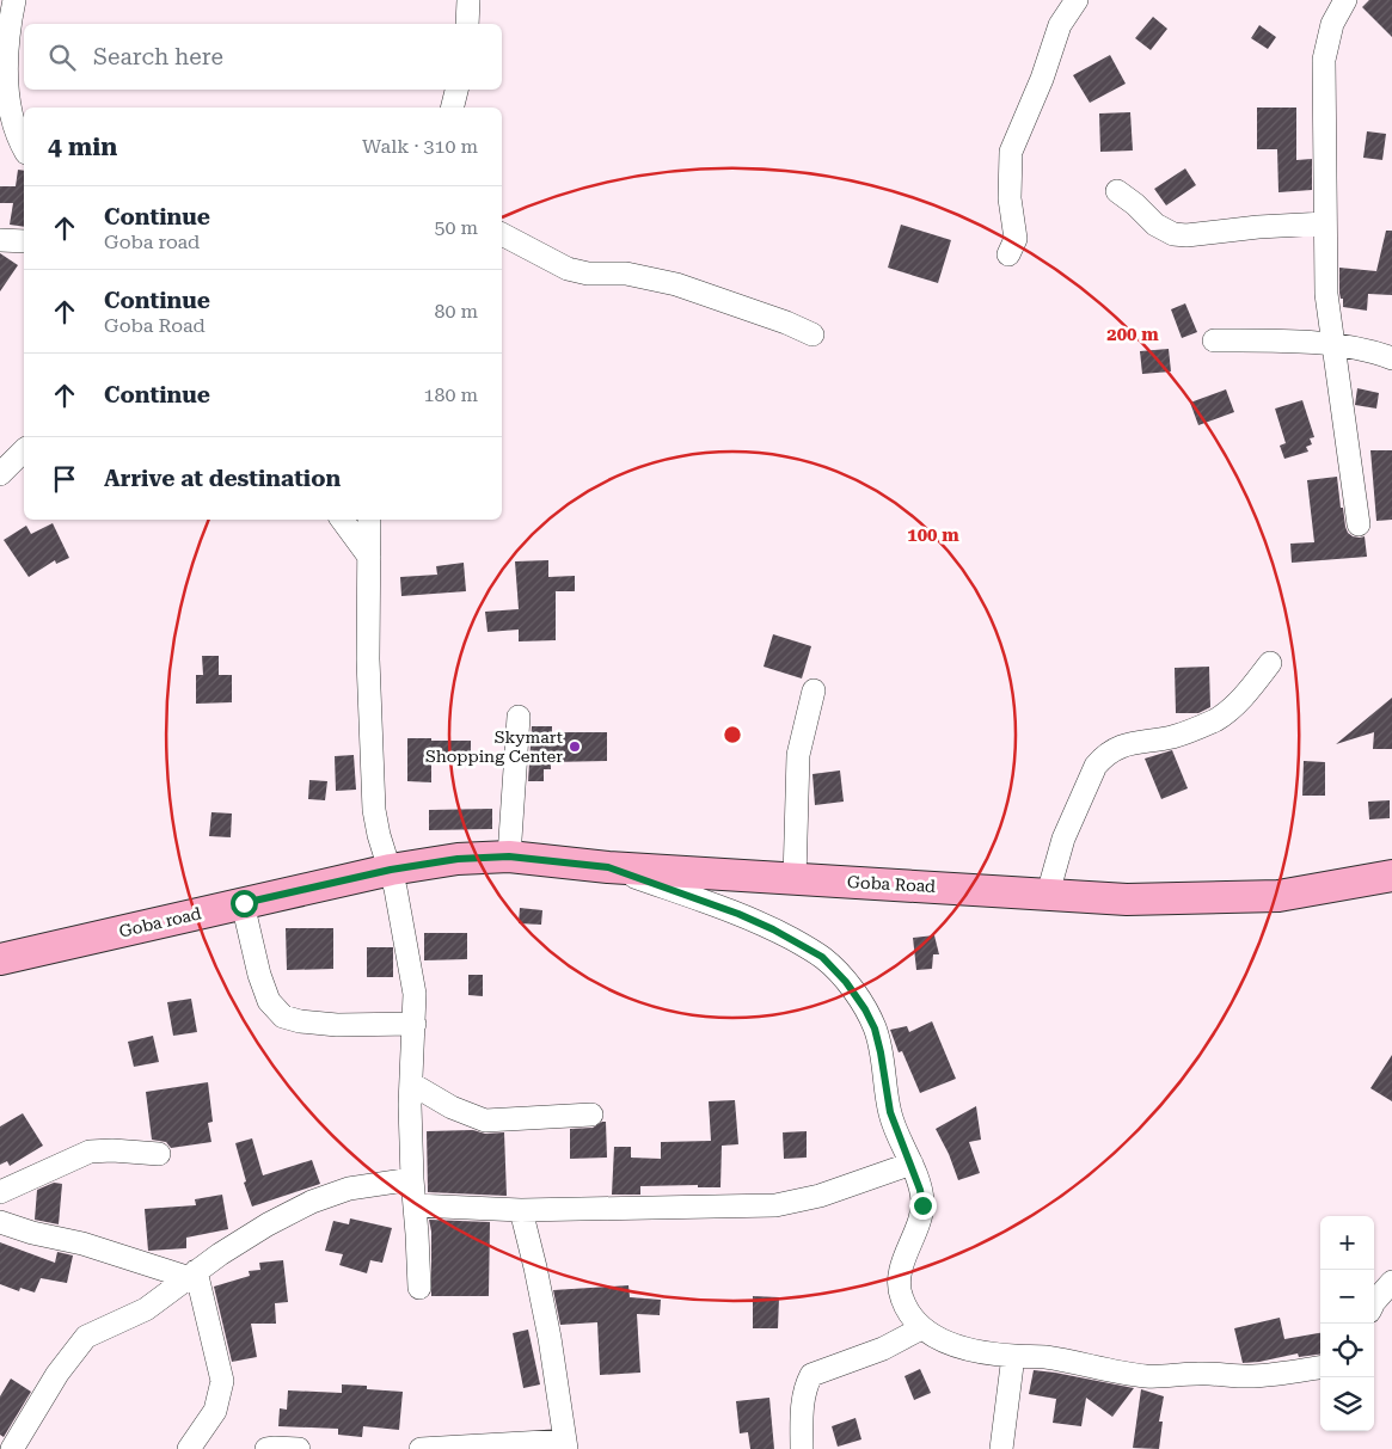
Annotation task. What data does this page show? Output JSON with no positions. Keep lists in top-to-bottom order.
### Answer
{
  "streets": {
    "main road": ["Goba Road", "Goba road"]
  },
  "crossings": [
    ["Goba Road", "Goba road"]
  ],
  "places": ["Skymart Shopping Center"],
  "page": {
    "search": "Search here",
    "heading": ["4 min", "Walk · 310 m"],
    "list": [
      ["Continue", "Goba road", "50 m"],
      ["Continue", "Goba Road", "80 m"],
      ["Continue", "180 m"],
      "Arrive at destination"
    ],
    "map_buttons": ["+", "−"]
  },
  "rings": ["200 m", "100 m"]
}
